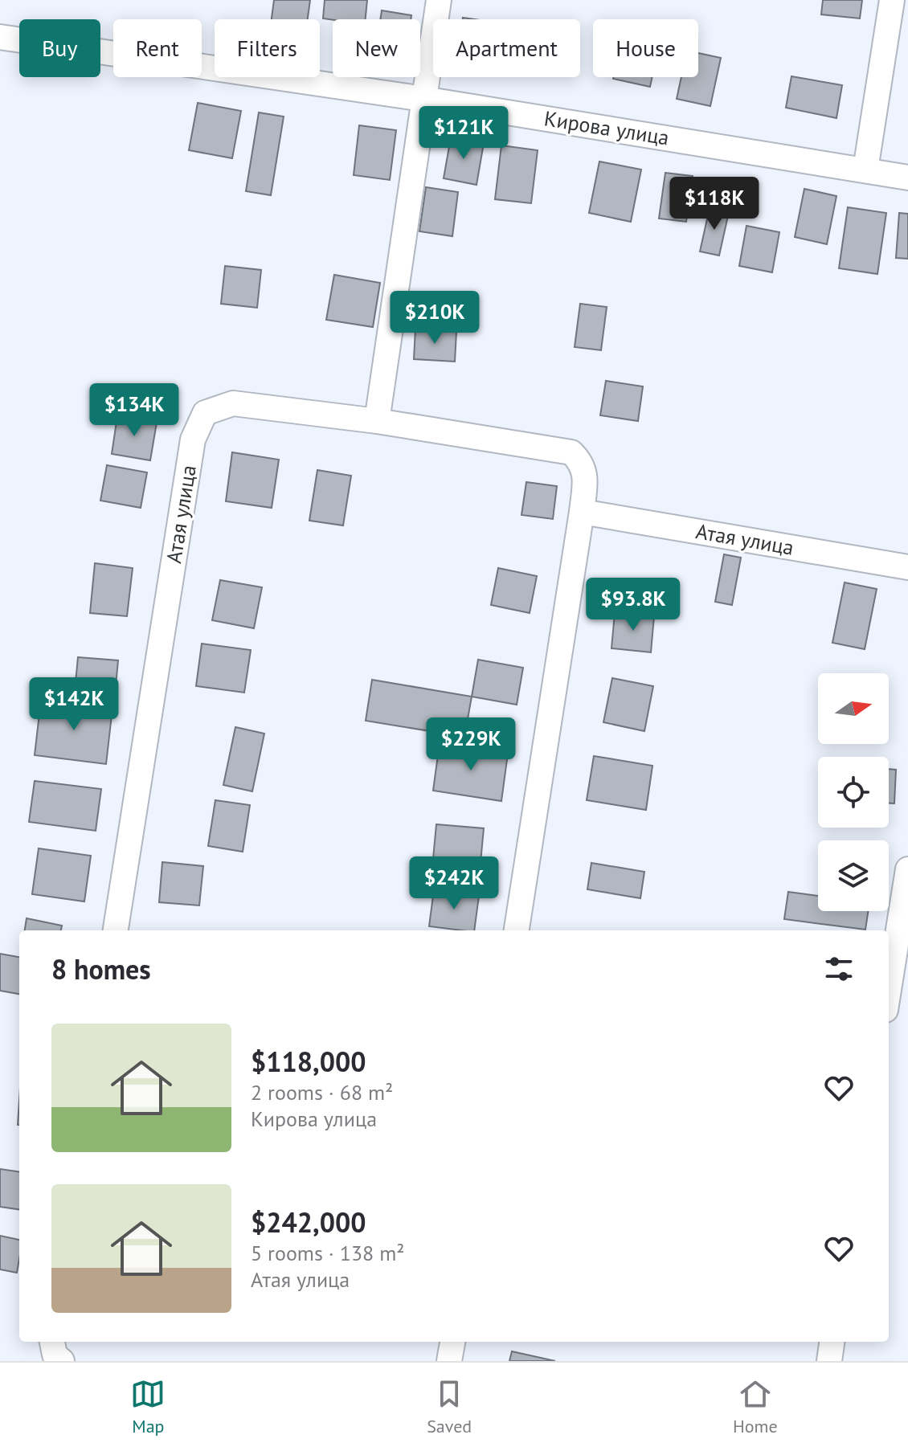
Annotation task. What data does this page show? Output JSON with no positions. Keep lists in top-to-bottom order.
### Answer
{
  "streets": {
    "street": ["Кирова улица", "Атая улица"]
  },
  "north": "right",
  "page": {
    "chip": [
      "Buy",
      "Rent",
      "Filters",
      "New",
      "Apartment",
      "House"
    ],
    "price": [
      "$121K",
      "$118K",
      "$210K",
      "$134K",
      "$93.8K",
      "$142K",
      "$229K",
      "$242K"
    ],
    "heading": "8 homes",
    "list": [
      {
        "name": "$118,000",
        "note": "2 rooms · 68 m² · Кирова улица"
      },
      {
        "name": "$242,000",
        "note": "5 rooms · 138 m² · Атая улица"
      }
    ],
    "tabs": ["Map", "Saved", "Home"]
  }
}
